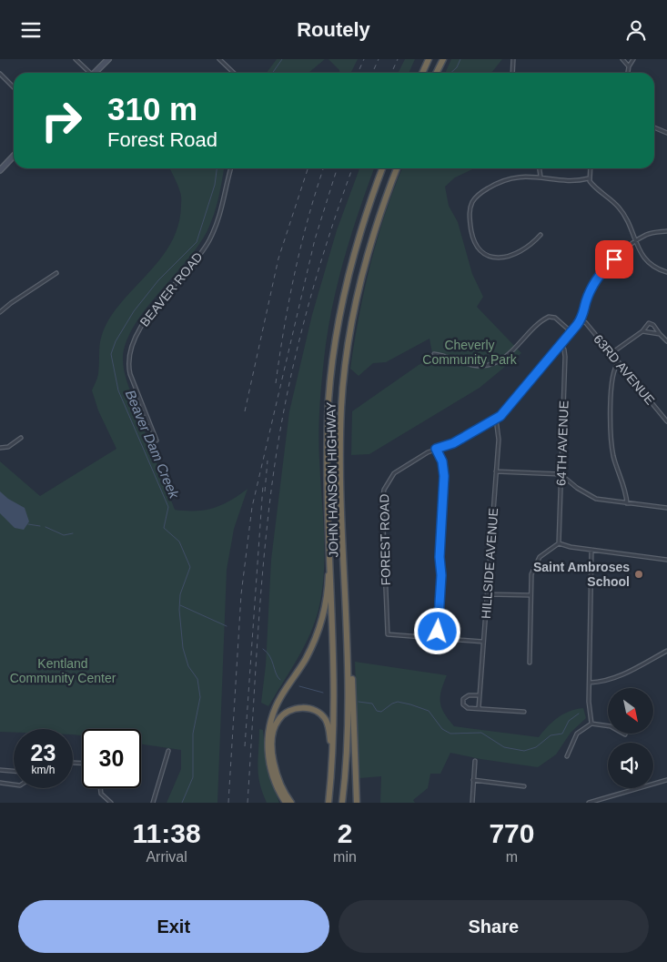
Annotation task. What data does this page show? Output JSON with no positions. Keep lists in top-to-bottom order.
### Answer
{
  "streets": {
    "highway": ["JOHN HANSON HIGHWAY"],
    "street": [
      "BEAVER ROAD",
      "63RD AVENUE",
      "64TH AVENUE",
      "FOREST ROAD",
      "HILLSIDE AVENUE"
    ]
  },
  "crossings": [
    ["63RD AVENUE", "FOREST ROAD"],
    ["64TH AVENUE", "FOREST ROAD"],
    ["FOREST ROAD", "HILLSIDE AVENUE"]
  ],
  "water": ["Beaver Dam Creek"],
  "parks": ["Cheverly Community Park", "Kentland Community Center"],
  "places": ["Saint Ambroses School"],
  "north": "bottom right",
  "page": {
    "header": "Routely",
    "turn": ["310 m", "Forest Road"],
    "speed": "23 km/h",
    "limit": "30",
    "eta": [
      "11:38",
      "Arrival",
      "2",
      "min",
      "770",
      "m"
    ],
    "buttons": ["Exit", "Share"]
  }
}
